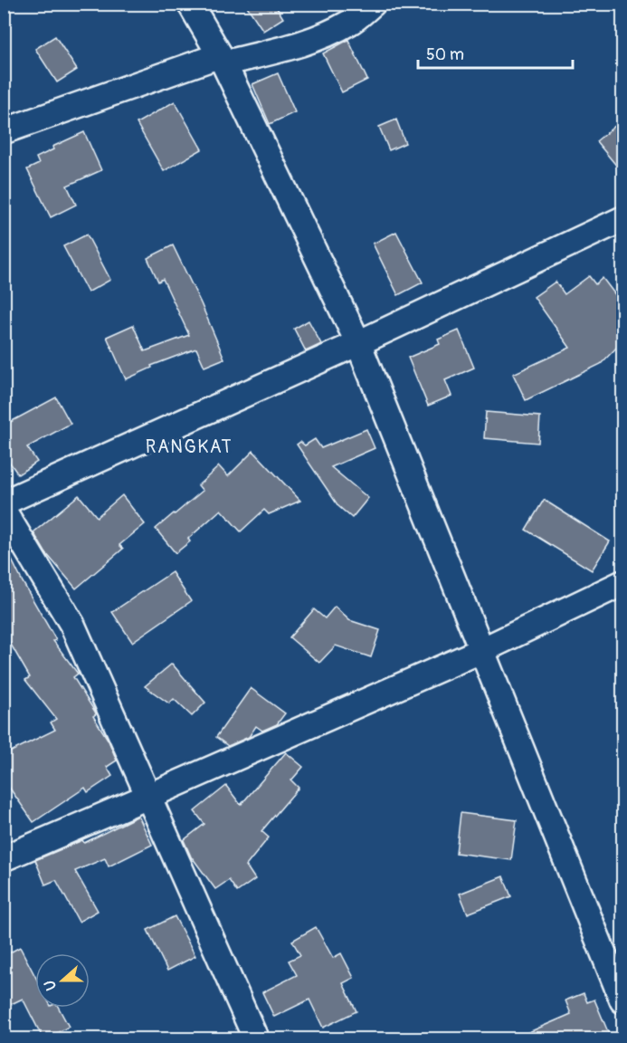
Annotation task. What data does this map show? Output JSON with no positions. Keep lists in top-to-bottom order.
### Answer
{
  "districts": ["RANGKAT"],
  "scale_bar": "50 m",
  "north": "left"
}
